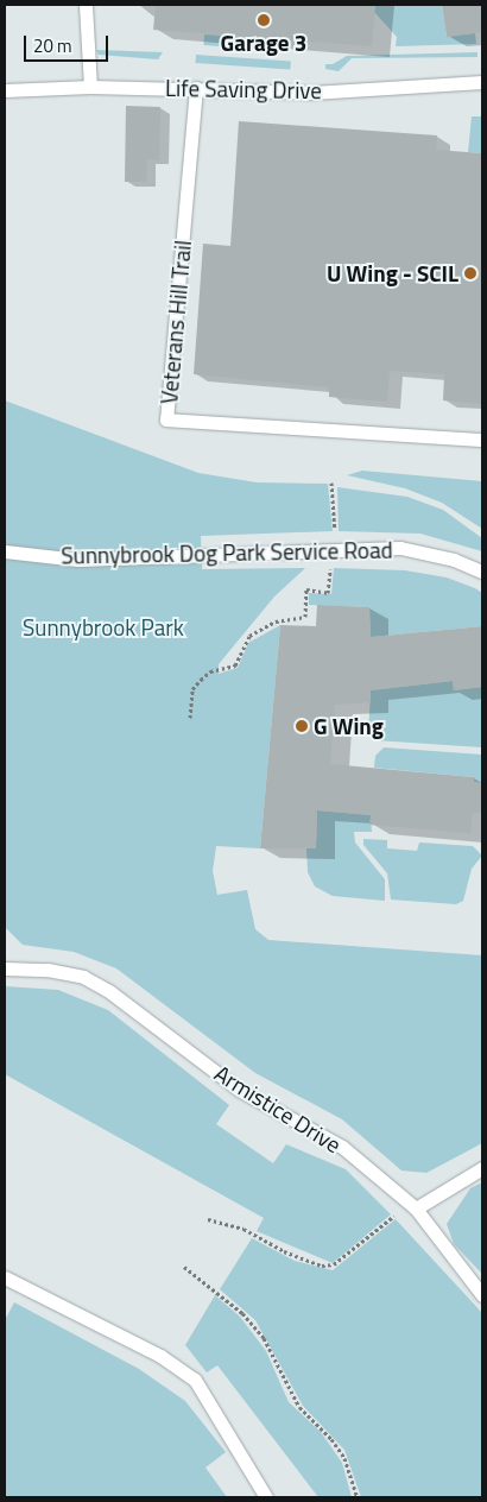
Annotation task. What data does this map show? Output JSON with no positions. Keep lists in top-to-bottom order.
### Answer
{
  "streets": {
    "lane": [
      "Life Saving Drive",
      "Veterans Hill Trail",
      "Sunnybrook Dog Park Service Road",
      "Armistice Drive"
    ]
  },
  "crossings": [
    ["Life Saving Drive", "Veterans Hill Trail"]
  ],
  "parks": ["Sunnybrook Park"],
  "places": ["Garage 3", "U Wing - SCIL", "G Wing"],
  "scale_bar": "20 m"
}
